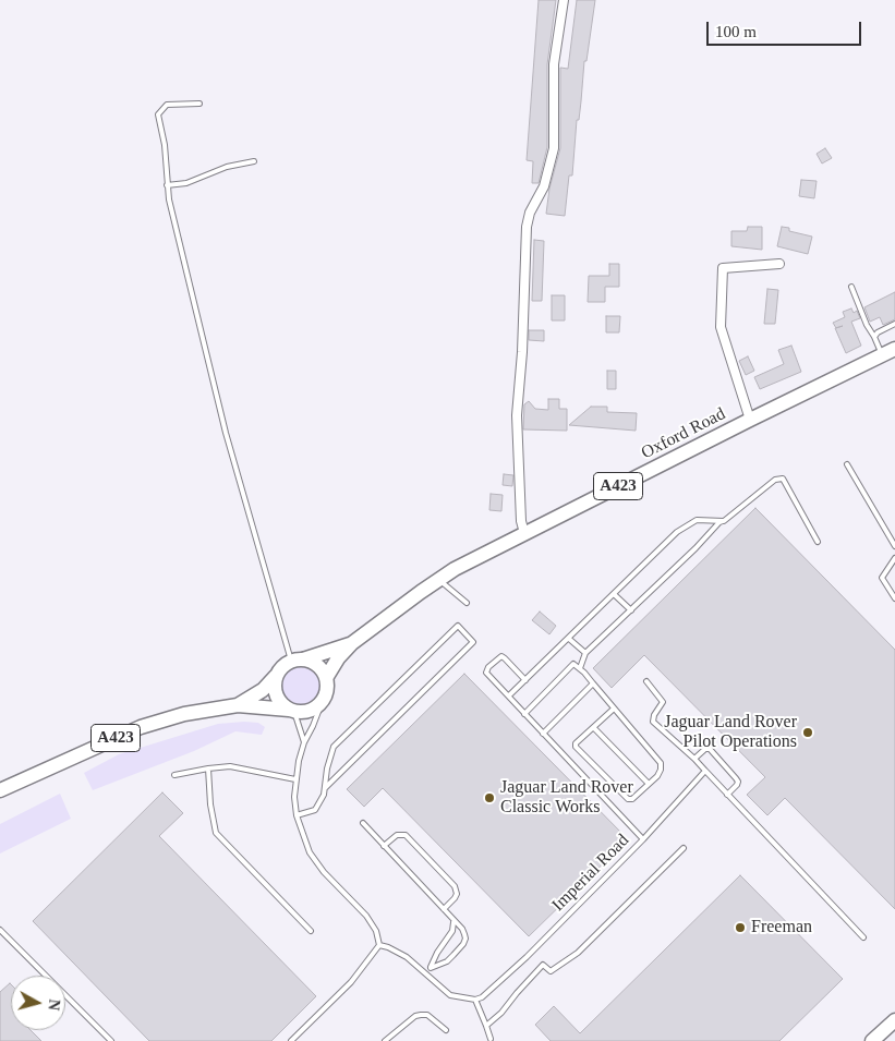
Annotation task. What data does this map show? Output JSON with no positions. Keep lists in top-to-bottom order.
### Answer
{
  "streets": {
    "highway": ["Oxford Road", "A423"],
    "lane": ["Imperial Road"]
  },
  "crossings": [
    ["Oxford Road", "A423"]
  ],
  "places": ["Jaguar Land Rover Pilot Operations", "Jaguar Land Rover Classic Works", "Freeman"],
  "scale_bar": "100 m",
  "north": "right"
}
